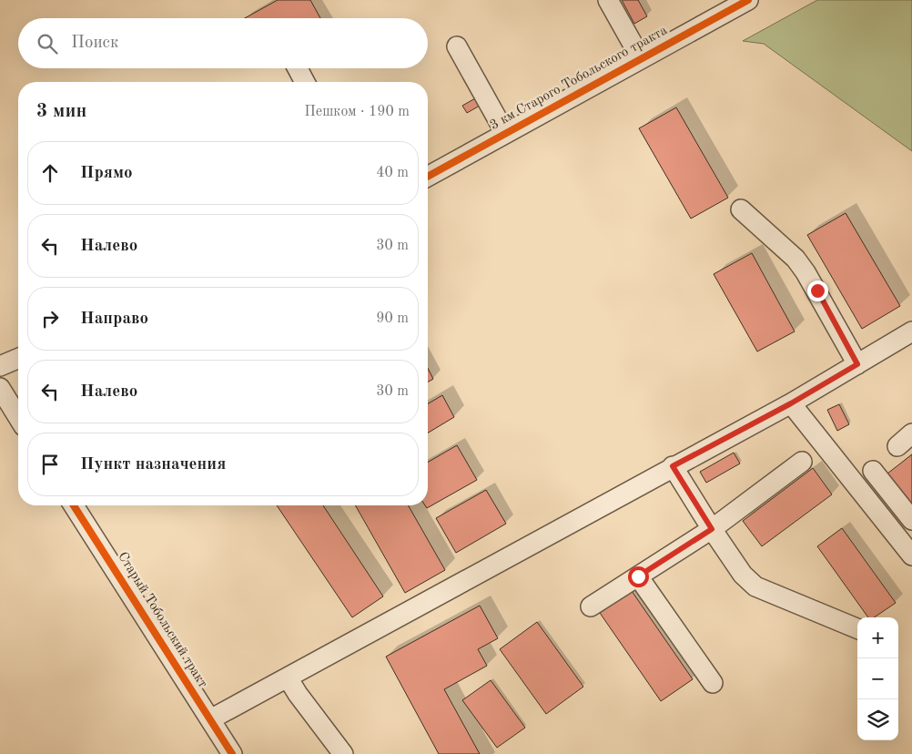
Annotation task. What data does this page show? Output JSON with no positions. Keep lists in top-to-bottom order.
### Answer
{
  "streets": {
    "street": ["3 км Старого Тобольского тракта", "Старый Тобольский тракт"]
  },
  "page": {
    "search": "Поиск",
    "heading": ["3 мин", "Пешком · 190 m"],
    "list": [
      ["Прямо", "40 m"],
      ["Налево", "30 m"],
      ["Направо", "90 m"],
      ["Налево", "30 m"],
      "Пункт назначения"
    ],
    "map_buttons": ["+", "−"]
  }
}
